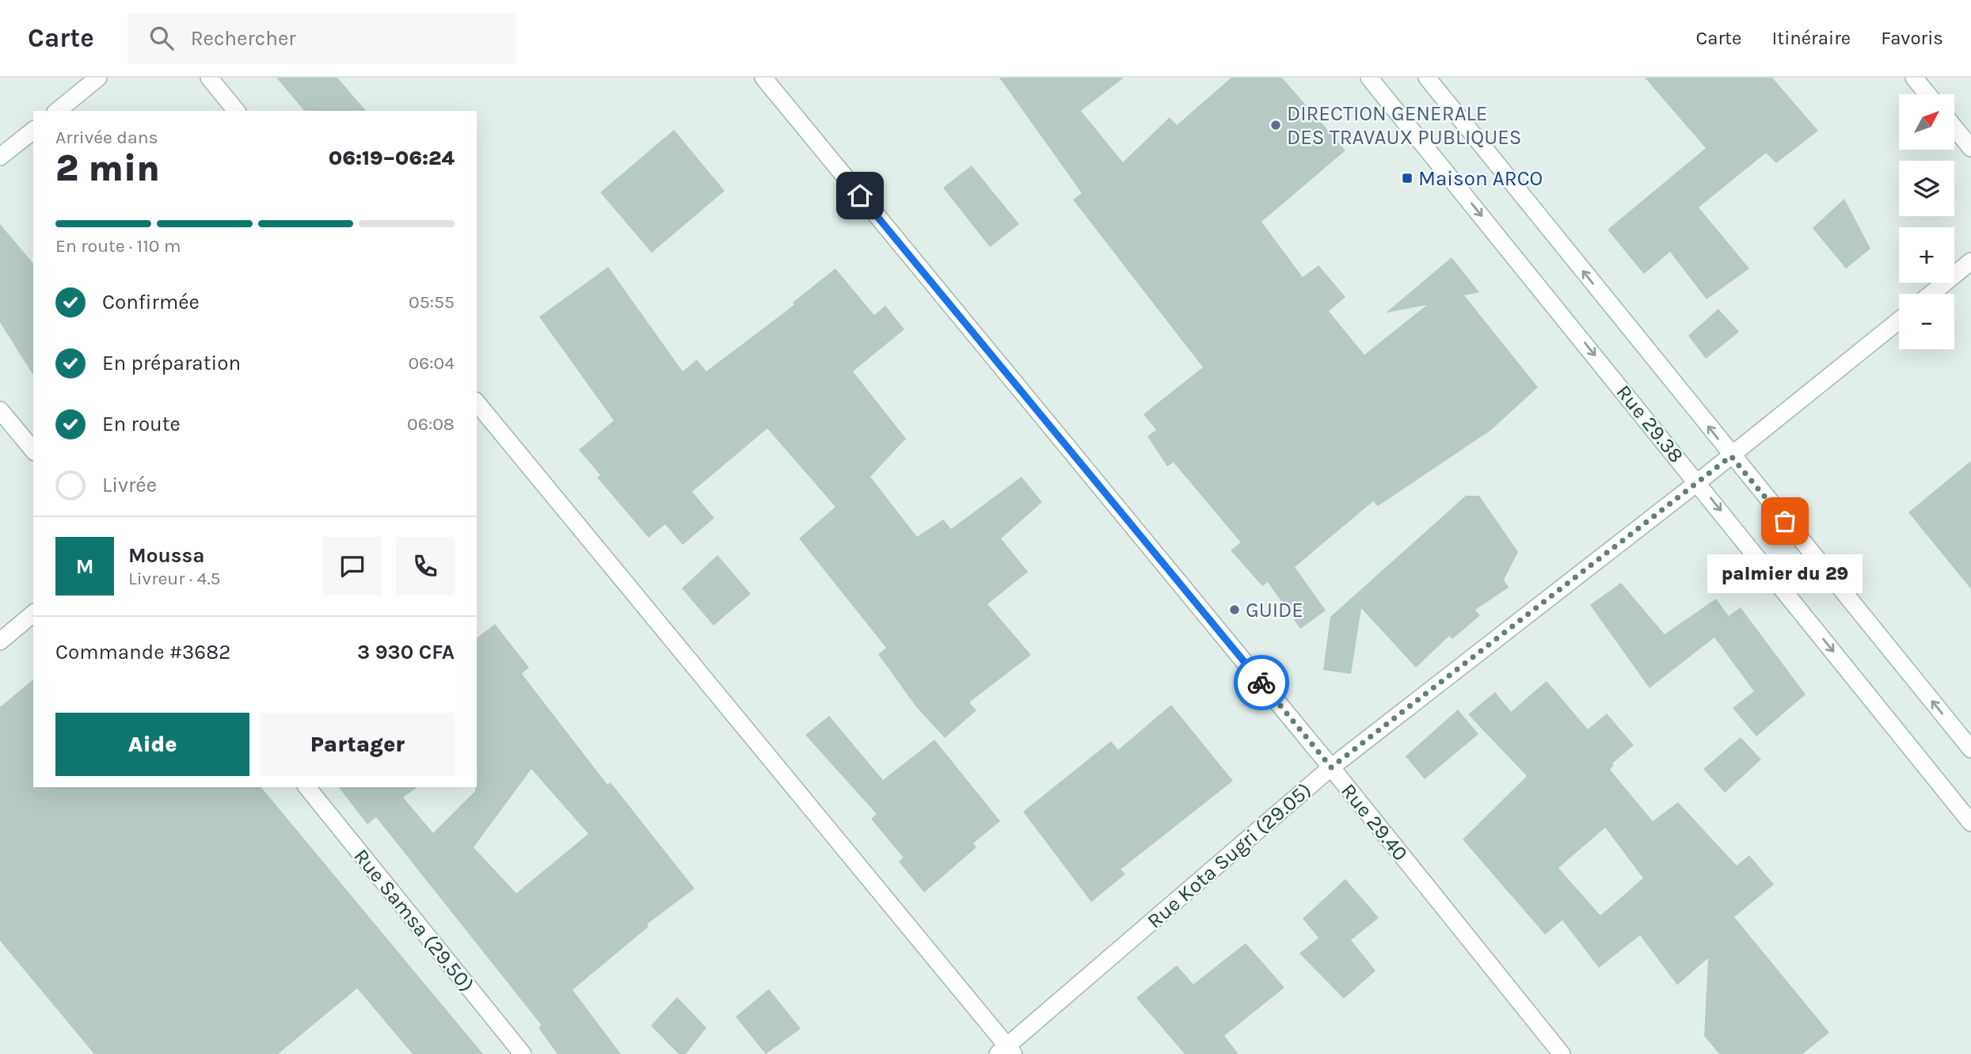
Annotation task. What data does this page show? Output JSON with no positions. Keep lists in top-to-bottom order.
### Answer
{
  "streets": {
    "street": [
      "Rue 29.38",
      "Rue 29.40",
      "Rue Kota Sugri (29.05)",
      "Rue Samsa (29.50)"
    ]
  },
  "crossings": [
    ["Rue 29.38", "Rue Kota Sugri (29.05)"],
    ["Rue 29.40", "Rue Kota Sugri (29.05)"]
  ],
  "places": {
    "other": ["DIRECTION GENERALE DES TRAVAUX PUBLIQUES", "palmier du 29", "GUIDE"],
    "transit": ["Maison ARCO"]
  },
  "north": "top right",
  "page": {
    "header": "Carte",
    "search": "Rechercher",
    "nav": ["Carte", "Itinéraire", "Favoris"],
    "map_buttons": ["+", "−"],
    "heading": ["2 min", "Arrivée dans", "06:19–06:24"],
    "panel": [
      "Moussa",
      "Livreur · 4.5",
      "Commande #3682",
      "3 930 CFA"
    ],
    "bar": "En route · 110 m",
    "list": [
      ["Confirmée", "05:55"],
      ["En préparation", "06:04"],
      ["En route", "06:08"],
      "Livrée"
    ],
    "round": "M",
    "bubble": "palmier du 29",
    "buttons": ["Aide", "Partager"]
  }
}
